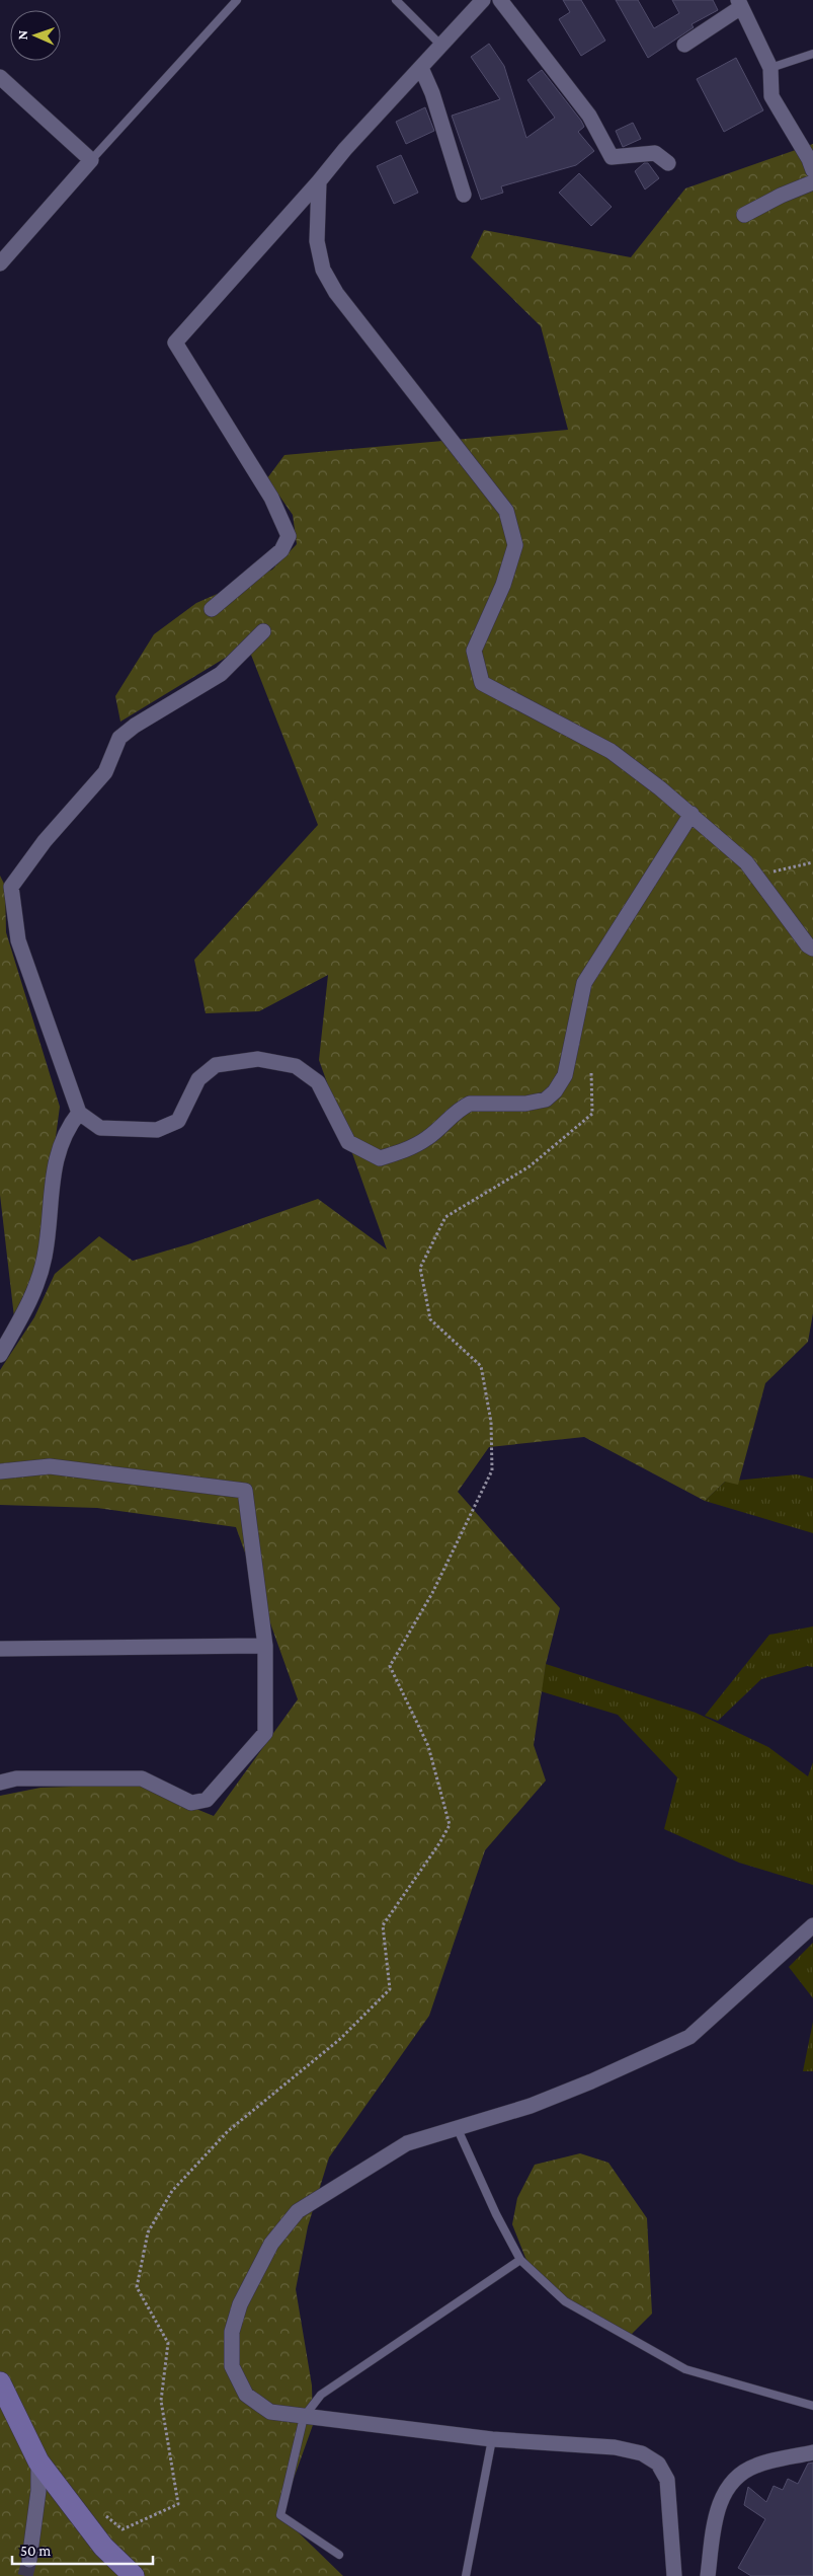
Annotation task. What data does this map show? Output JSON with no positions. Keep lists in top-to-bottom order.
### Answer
{
  "scale_bar": "50 m",
  "north": "left"
}
